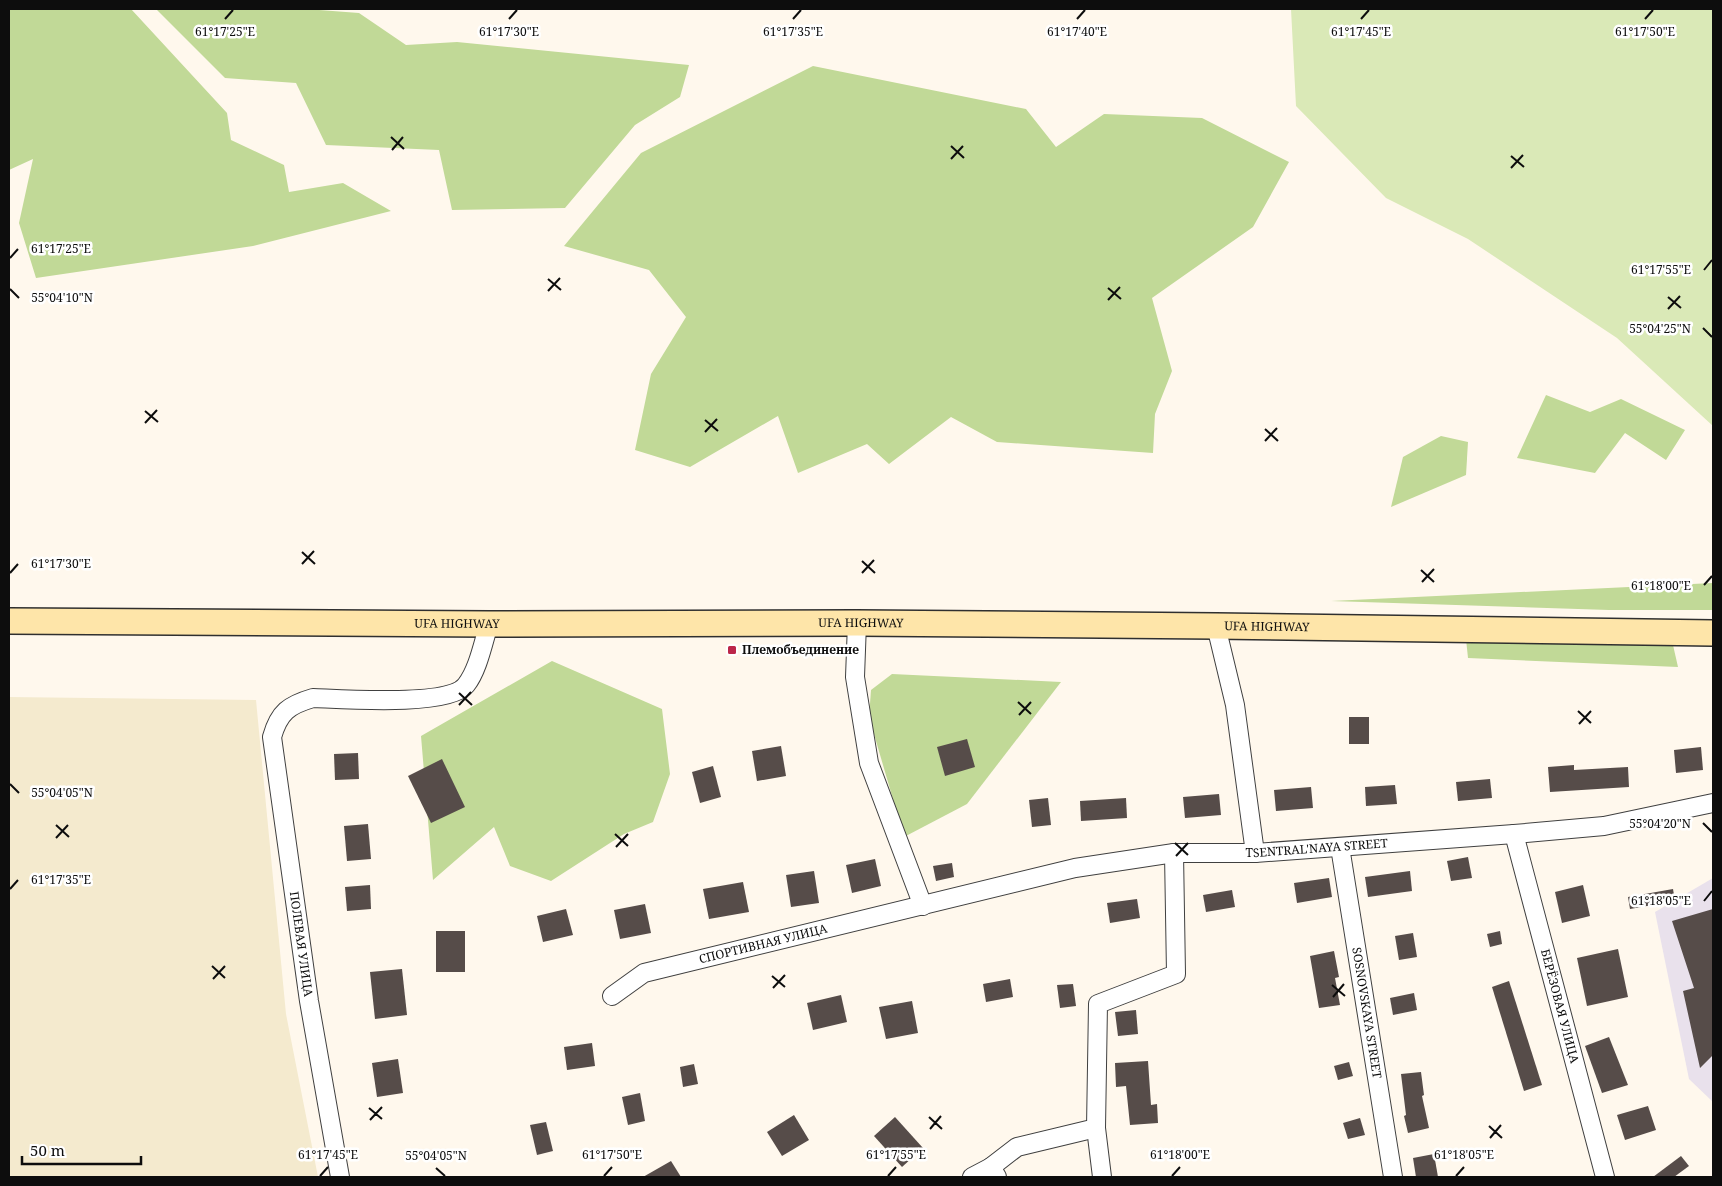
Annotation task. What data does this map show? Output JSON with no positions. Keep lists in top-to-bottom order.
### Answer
{
  "streets": {
    "main road": ["UFA HIGHWAY"],
    "street": [
      "TSENTRAL'NAYA STREET",
      "ПОЛЕВАЯ УЛИЦА",
      "СПОРТИВНАЯ УЛИЦА",
      "БЕРЁЗОВАЯ УЛИЦА",
      "SOSNOVSKAYA STREET"
    ]
  },
  "crossings": [
    ["UFA HIGHWAY", "ПОЛЕВАЯ УЛИЦА"],
    ["TSENTRAL'NAYA STREET", "СПОРТИВНАЯ УЛИЦА"],
    ["TSENTRAL'NAYA STREET", "БЕРЁЗОВАЯ УЛИЦА"],
    ["TSENTRAL'NAYA STREET", "SOSNOVSKAYA STREET"]
  ],
  "places": {
    "transit": ["Племобъединение"]
  },
  "scale_bar": "50 m",
  "coordinates": [
    "61°17'25\"E",
    "61°17'30\"E",
    "61°17'35\"E",
    "61°17'40\"E",
    "61°17'45\"E",
    "61°17'50\"E",
    "61°17'55\"E",
    "55°04'10\"N",
    "55°04'25\"N",
    "61°18'00\"E",
    "55°04'05\"N",
    "55°04'20\"N",
    "61°18'05\"E"
  ]
}
